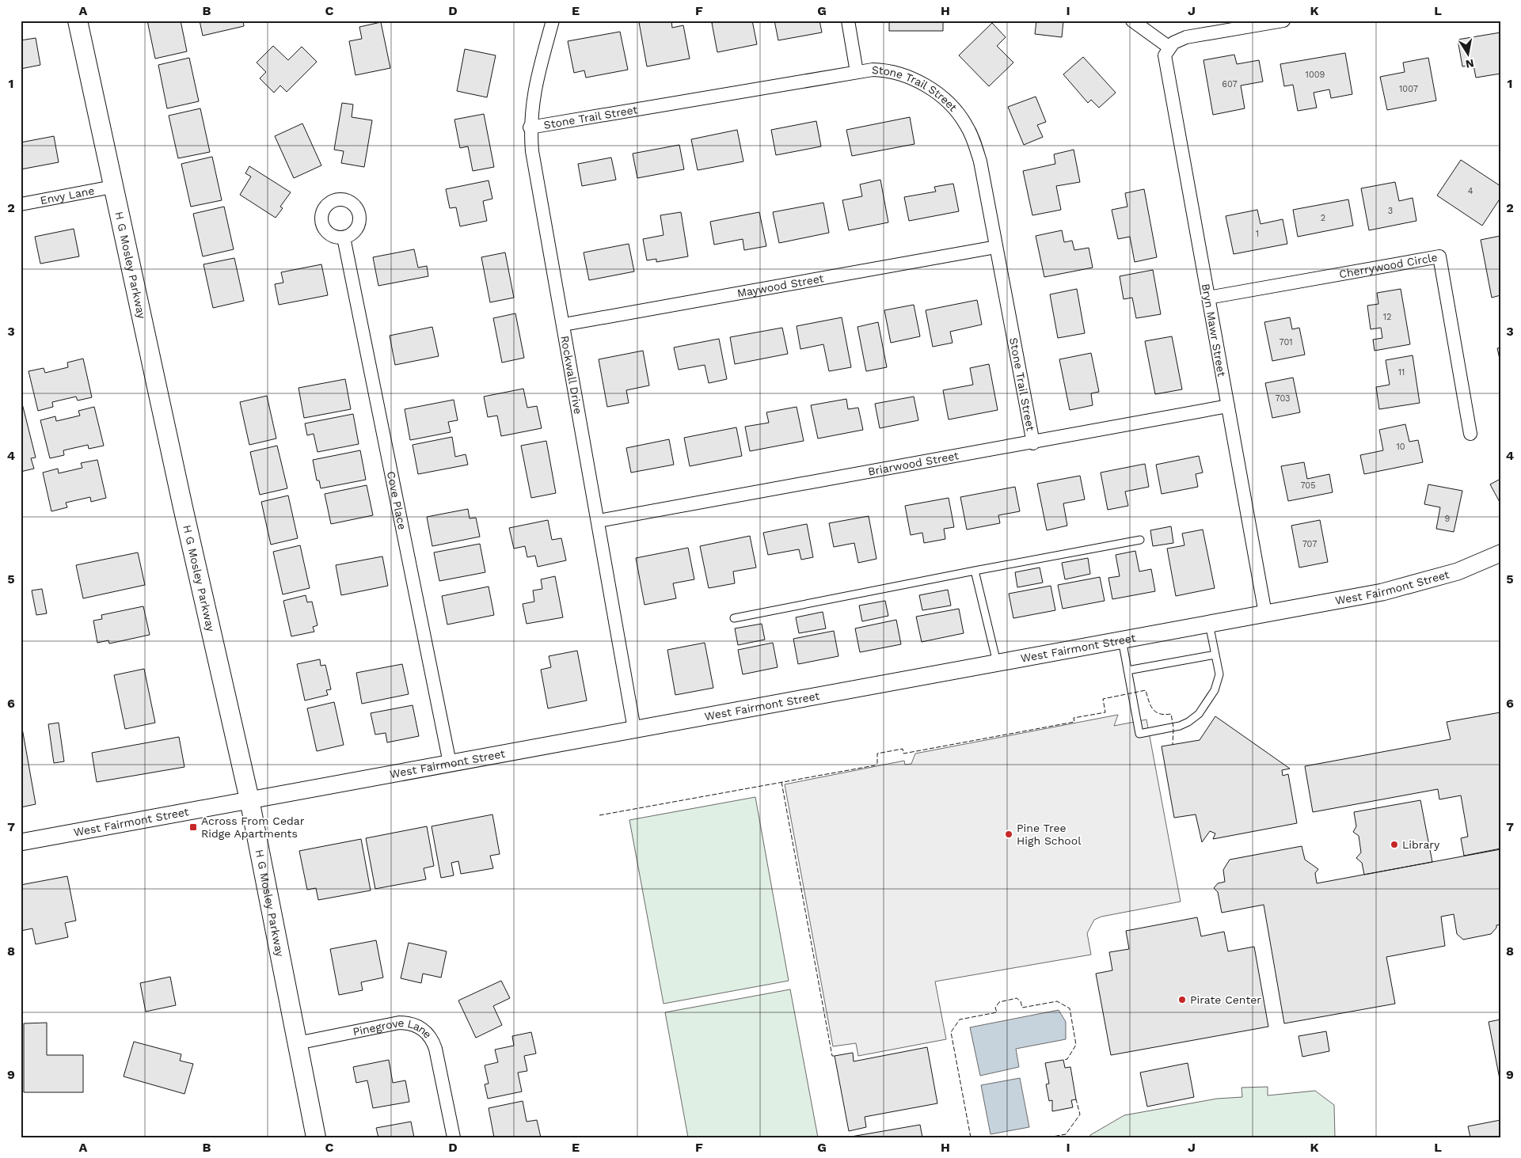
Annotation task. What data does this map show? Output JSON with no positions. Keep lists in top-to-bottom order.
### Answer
{
  "streets": {
    "main road": ["H G Mosley Parkway"],
    "street": [
      "Stone Trail Street",
      "Envy Lane",
      "Cherrywood Circle",
      "Maywood Street",
      "Bryn Mawr Street",
      "Rockwall Drive",
      "Briarwood Street",
      "Cove Place",
      "West Fairmont Street",
      "Pinegrove Lane"
    ]
  },
  "crossings": [
    ["Stone Trail Street", "Maywood Street"],
    ["Stone Trail Street", "Rockwall Drive"],
    ["Stone Trail Street", "Briarwood Street"],
    ["Envy Lane", "H G Mosley Parkway"],
    ["H G Mosley Parkway", "West Fairmont Street"],
    ["H G Mosley Parkway", "Pinegrove Lane"],
    ["Cherrywood Circle", "Bryn Mawr Street"],
    ["Maywood Street", "Rockwall Drive"],
    ["Bryn Mawr Street", "Briarwood Street"],
    ["Bryn Mawr Street", "West Fairmont Street"],
    ["Rockwall Drive", "Briarwood Street"],
    ["Rockwall Drive", "West Fairmont Street"],
    ["Cove Place", "West Fairmont Street"]
  ],
  "places": {
    "transit": ["Across From Cedar Ridge Apartments"],
    "other": ["Pine Tree High School", "Library", "Pirate Center"]
  },
  "house_numbers": [
    "1009",
    "607",
    "1007",
    "4",
    "3",
    "2",
    "1",
    "12",
    "701",
    "11",
    "703",
    "10",
    "705",
    "9",
    "707"
  ],
  "north": "bottom",
  "grid": {
    "columns": [
      "A",
      "B",
      "C",
      "D",
      "E",
      "F",
      "G",
      "H",
      "I",
      "J",
      "K",
      "L"
    ],
    "rows": [
      "1",
      "2",
      "3",
      "4",
      "5",
      "6",
      "7",
      "8",
      "9"
    ]
  }
}
